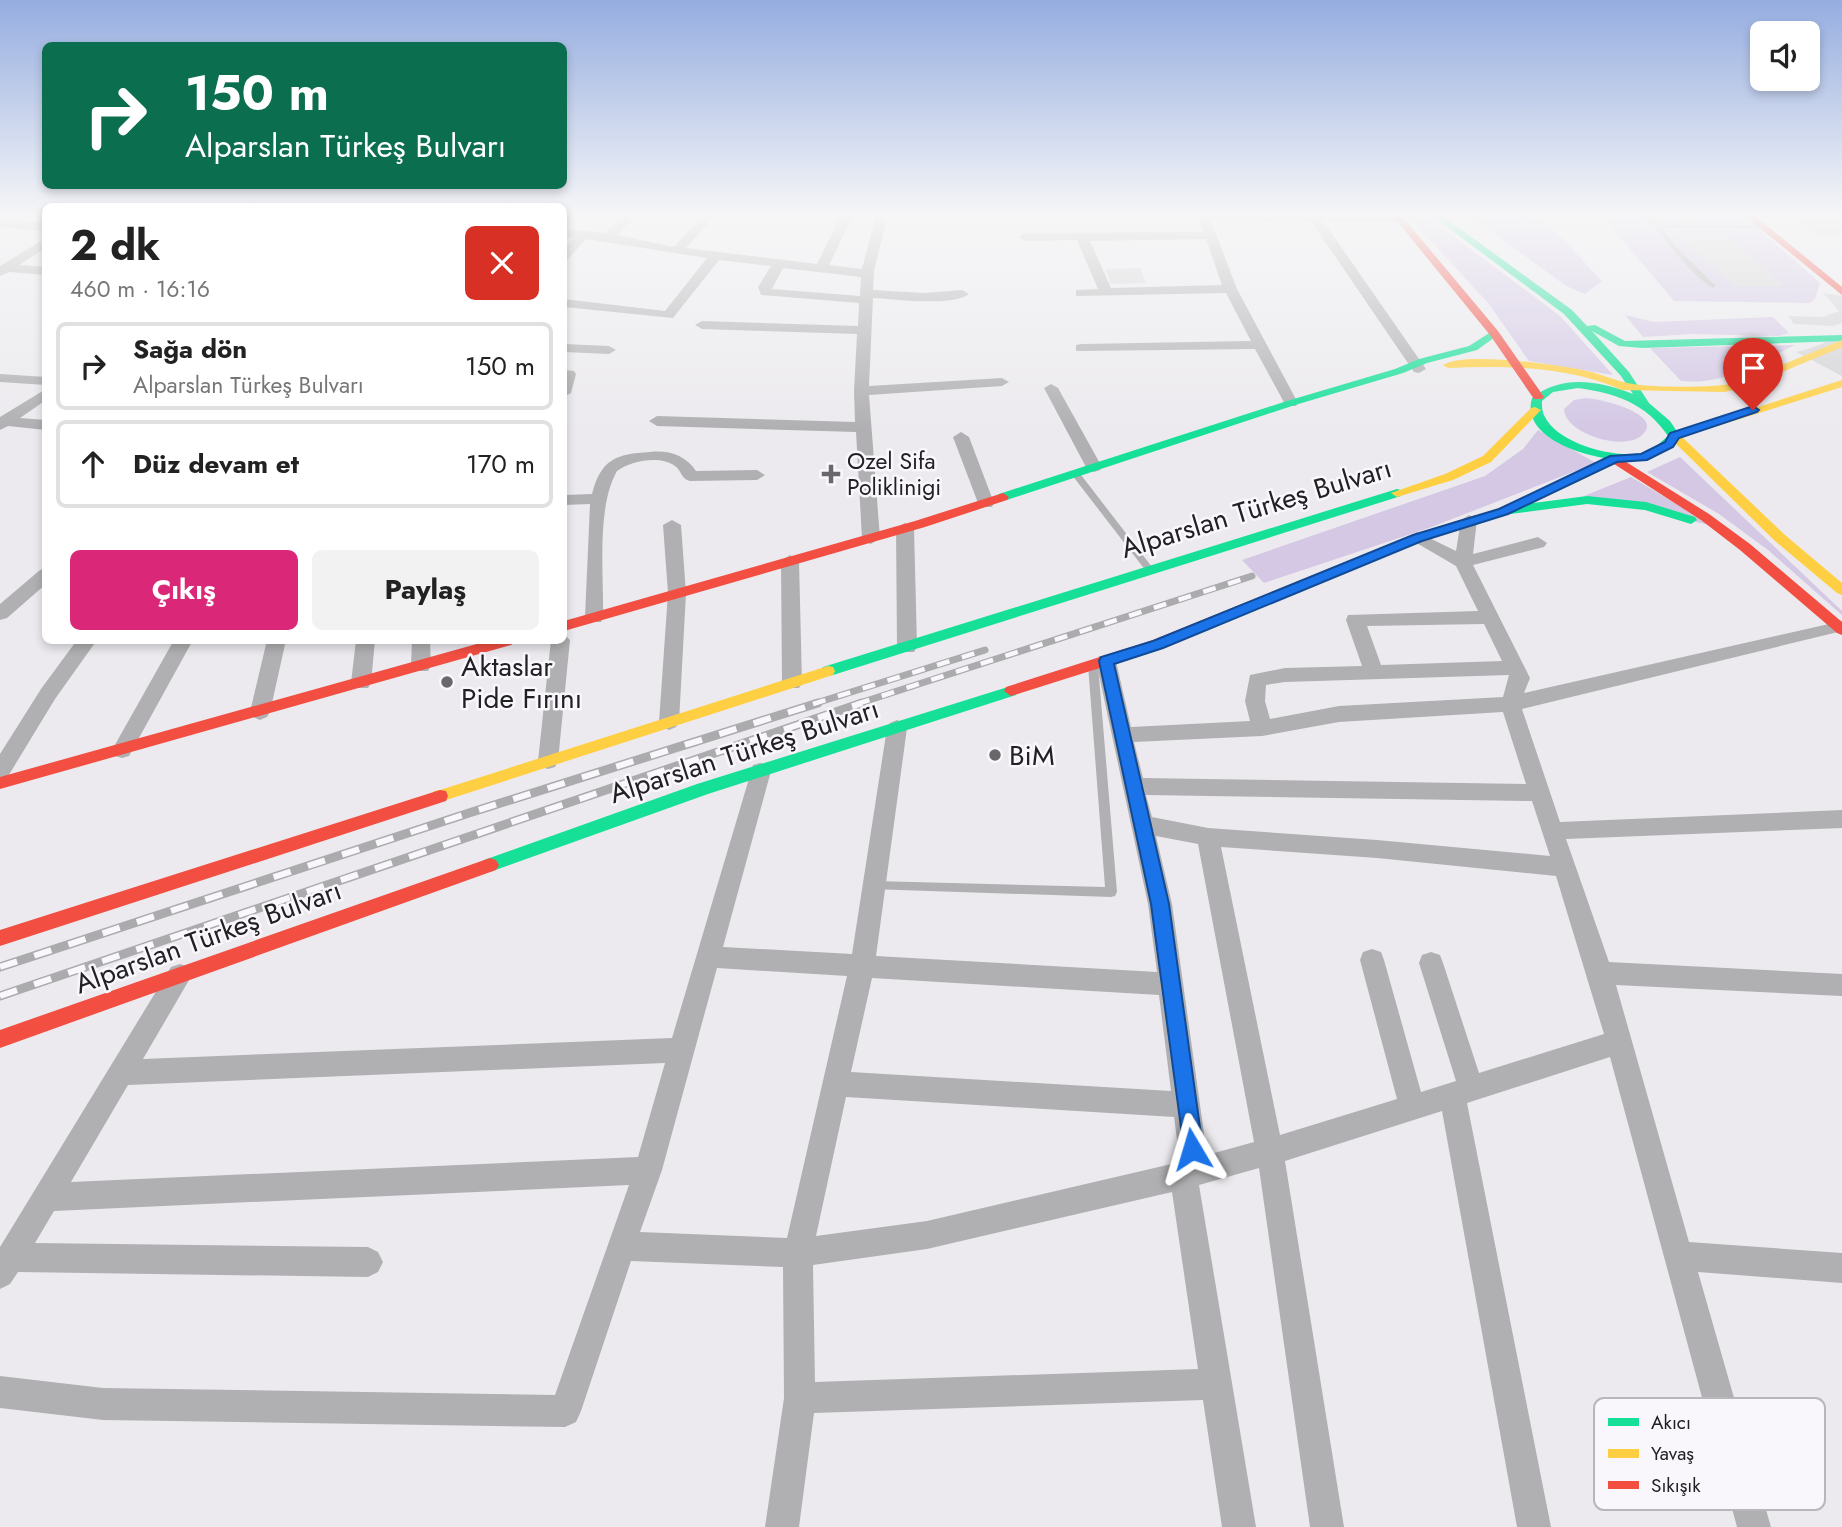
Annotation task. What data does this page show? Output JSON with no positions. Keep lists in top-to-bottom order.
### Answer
{
  "streets": {
    "main road": ["Alparslan Türkeş Bulvarı"]
  },
  "places": {
    "health": ["Ozel Sifa Poliklinigi"],
    "other": ["Aktaslar Pide Fırını", "BiM"]
  },
  "legend": ["Akıcı", "Yavaş", "Sıkışık"],
  "page": {
    "turn": ["150 m", "Alparslan Türkeş Bulvarı"],
    "heading": ["2 dk", "460 m · 16:16"],
    "list": [
      {
        "name": "Sağa dön",
        "note": "Alparslan Türkeş Bulvarı",
        "value": "150 m"
      },
      {
        "name": "Düz devam et",
        "value": "170 m"
      }
    ],
    "buttons": ["Çıkış", "Paylaş"]
  }
}
